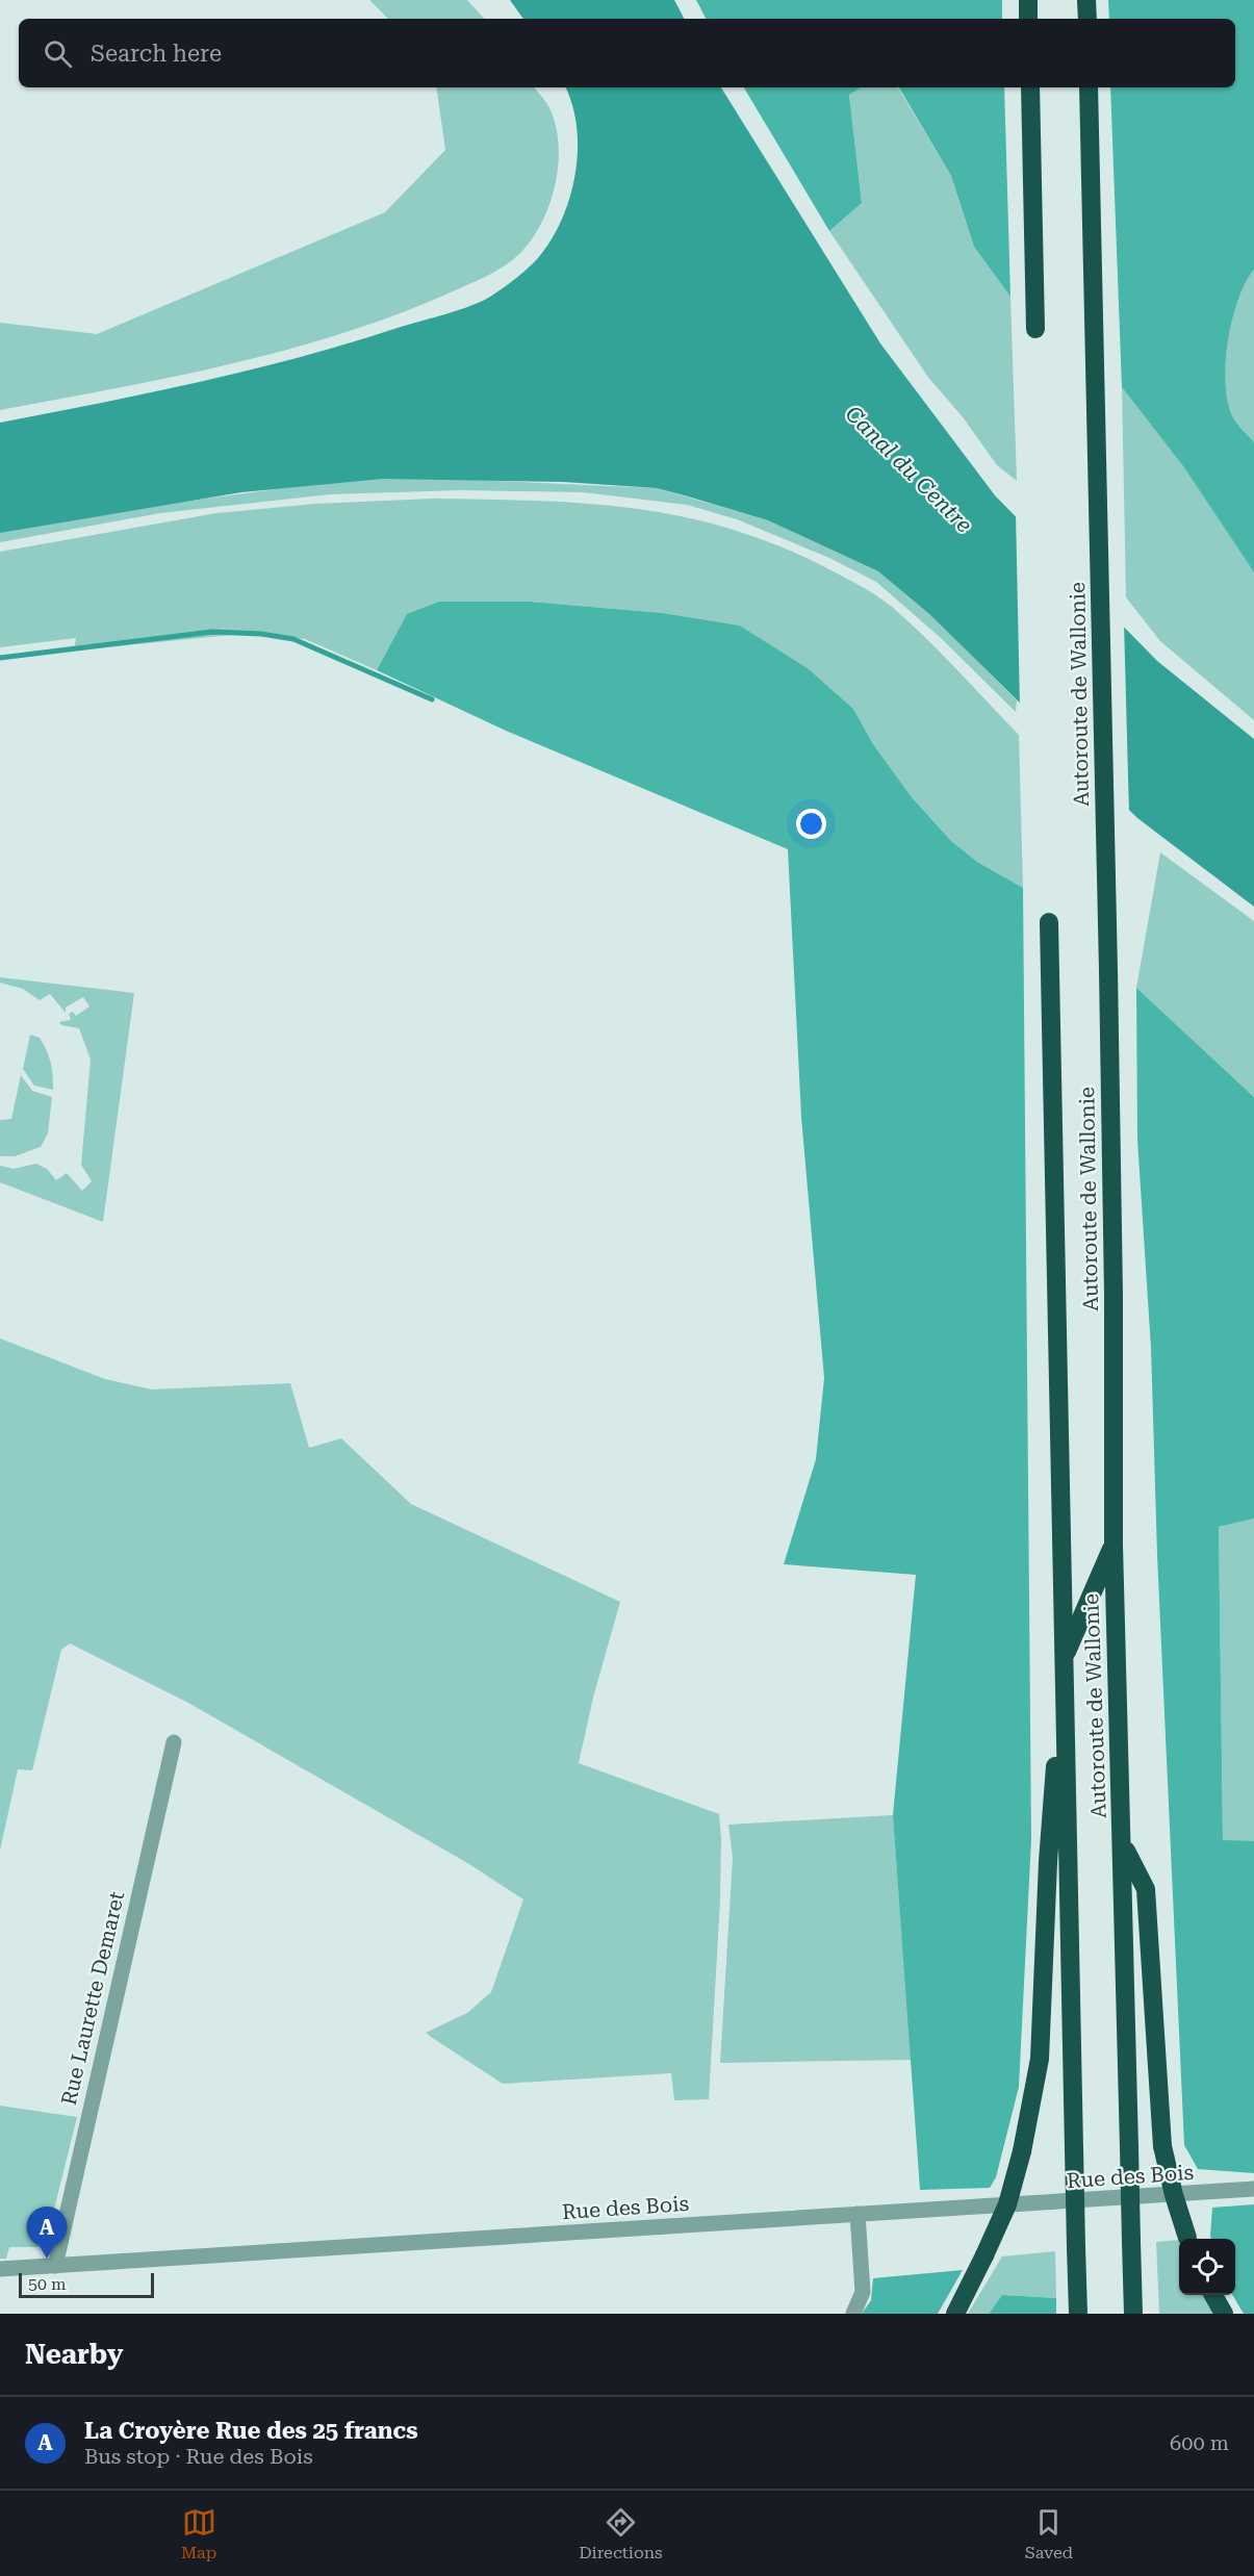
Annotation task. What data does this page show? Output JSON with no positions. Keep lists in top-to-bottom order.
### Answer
{
  "streets": {
    "highway": ["Autoroute de Wallonie"],
    "street": ["Rue Laurette Demaret", "Rue des Bois"]
  },
  "crossings": [
    ["Rue Laurette Demaret", "Rue des Bois"]
  ],
  "water": ["Canal du Centre"],
  "scale_bar": "50 m",
  "page": {
    "search": "Search here",
    "pins": "A",
    "scale": "50 m",
    "heading": "Nearby",
    "list": [
      {
        "mark": "A",
        "name": "La Croyère Rue des 25 francs",
        "note": "Bus stop · Rue des Bois",
        "value": "600 m"
      }
    ],
    "nav": ["Map", "Directions", "Saved"]
  }
}
